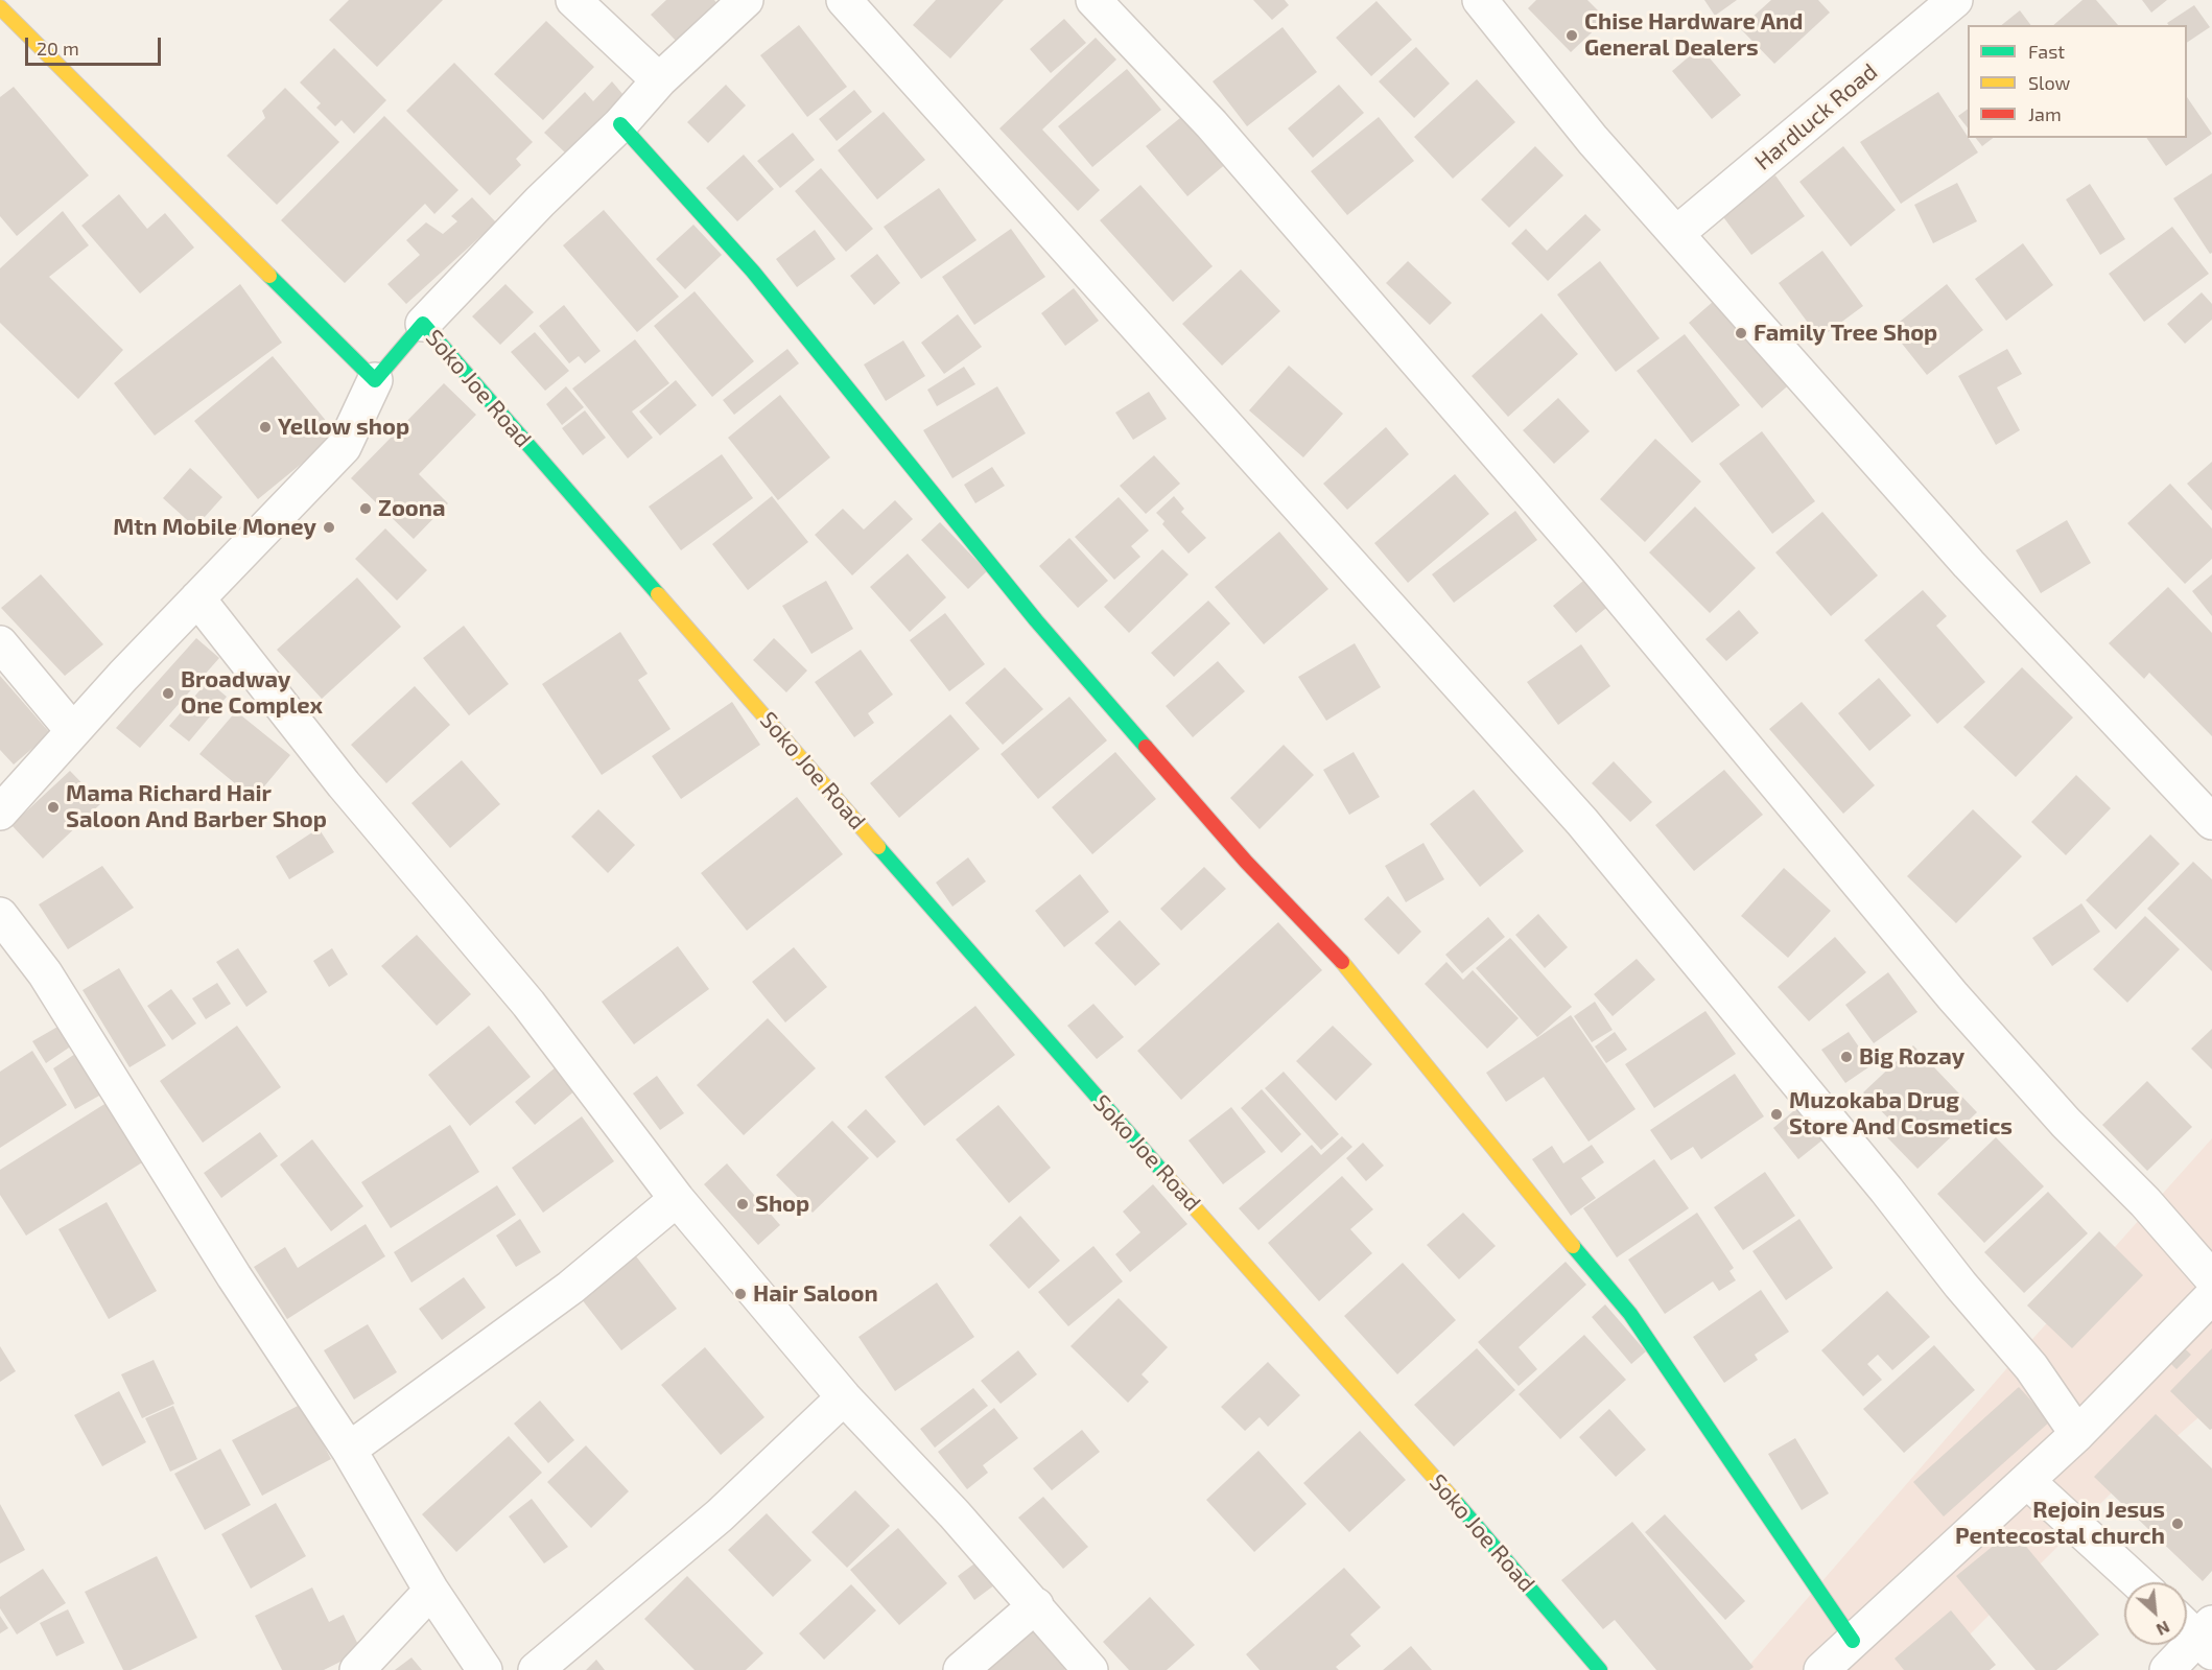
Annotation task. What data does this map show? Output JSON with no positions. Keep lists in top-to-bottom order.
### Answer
{
  "streets": {
    "street": ["Hardluck Road", "Soko Joe Road"]
  },
  "places": [
    "Chise Hardware And General Dealers",
    "Family Tree Shop",
    "Yellow shop",
    "Zoona",
    "Mtn Mobile Money",
    "Broadway One Complex",
    "Mama Richard Hair Saloon And Barber Shop",
    "Big Rozay",
    "Muzokaba Drug Store And Cosmetics",
    "Shop",
    "Hair Saloon",
    "Rejoin Jesus Pentecostal church"
  ],
  "legend": ["Fast", "Slow", "Jam"],
  "scale_bar": "20 m",
  "north": "bottom right"
}
